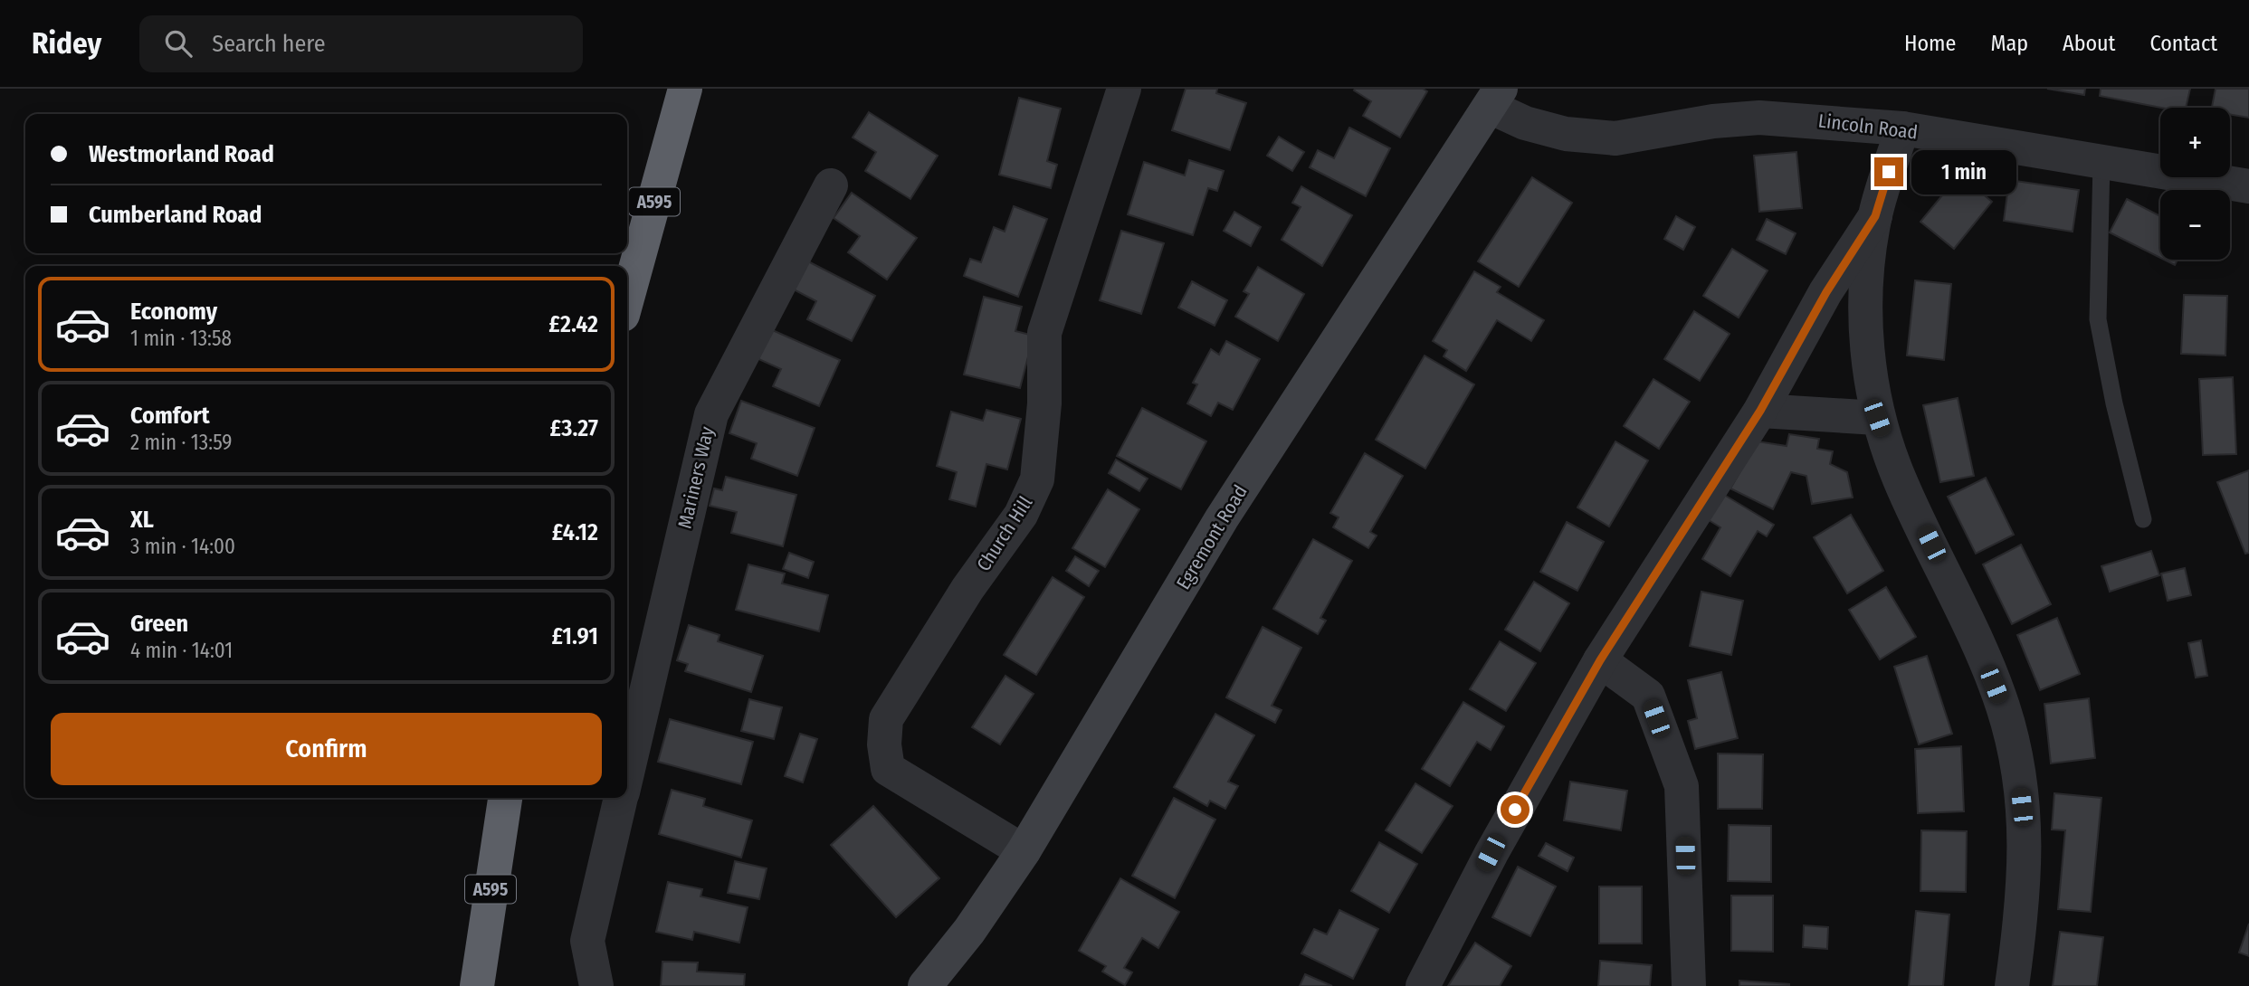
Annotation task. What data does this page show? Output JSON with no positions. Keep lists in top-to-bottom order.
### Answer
{
  "streets": {
    "highway": ["A595"],
    "main road": ["Egremont Road"],
    "street": ["Lincoln Road", "Mariners Way", "Church Hill"]
  },
  "crossings": [
    ["Lincoln Road", "Egremont Road"],
    ["Church Hill", "Egremont Road"]
  ],
  "page": {
    "header": "Ridey",
    "search": "Search here",
    "nav": [
      "Home",
      "Map",
      "About",
      "Contact"
    ],
    "map_buttons": ["+", "−"],
    "banner": ["Westmorland Road", "Cumberland Road"],
    "bubble": "1 min",
    "list": [
      {
        "name": "Economy",
        "note": "1 min · 13:58",
        "value": "£2.42"
      },
      {
        "name": "Comfort",
        "note": "2 min · 13:59",
        "value": "£3.27"
      },
      {
        "name": "XL",
        "note": "3 min · 14:00",
        "value": "£4.12"
      },
      {
        "name": "Green",
        "note": "4 min · 14:01",
        "value": "£1.91"
      }
    ],
    "buttons": "Confirm"
  }
}
